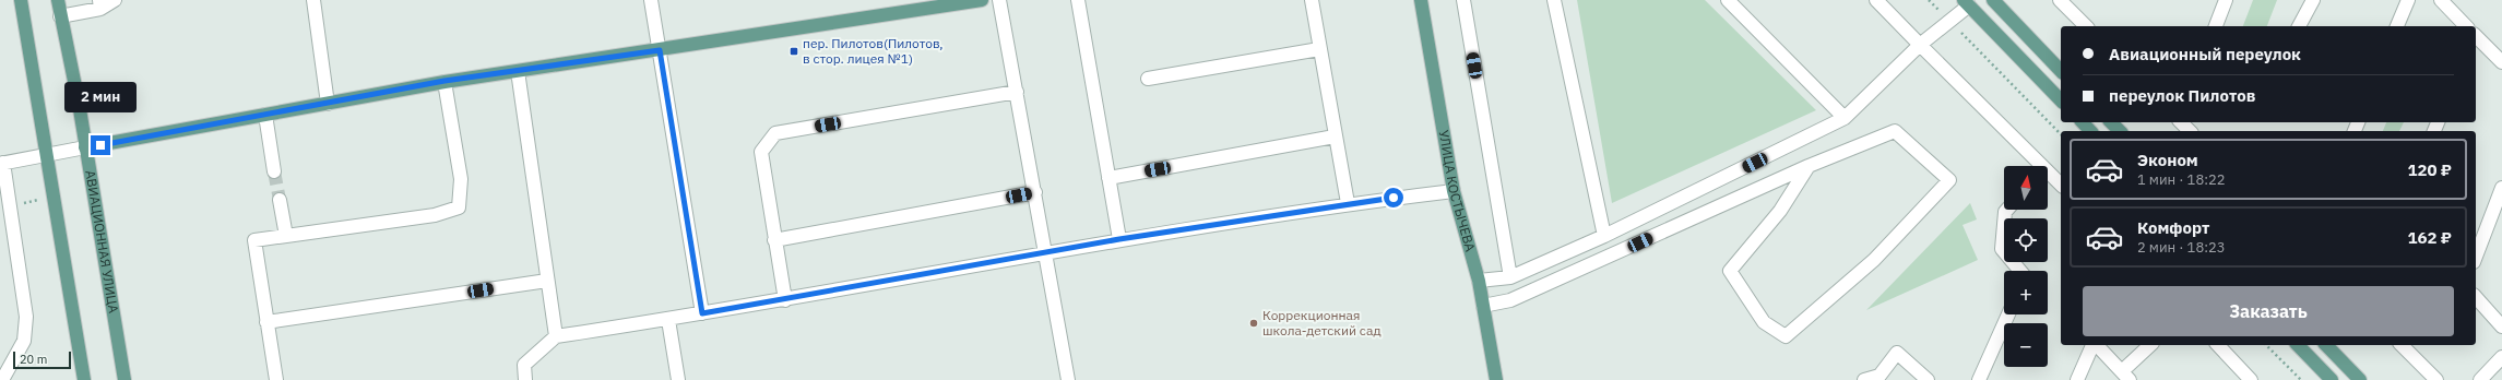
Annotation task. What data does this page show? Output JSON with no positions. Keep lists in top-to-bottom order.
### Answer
{
  "streets": {
    "main road": ["УЛИЦА КОСТЫЧЕВА", "АВИАЦИОННАЯ УЛИЦА"]
  },
  "places": {
    "transit": ["пер. Пилотов(Пилотов, в стор. лицея №1)"],
    "other": ["Коррекционная школа-детский сад"]
  },
  "scale_bar": "20 m",
  "north": "top",
  "page": {
    "banner": ["Авиационный переулок", "переулок Пилотов"],
    "bubble": "2 мин",
    "list": [
      {
        "name": "Эконом",
        "note": "1 мин · 18:22",
        "value": "120 ₽"
      },
      {
        "name": "Комфорт",
        "note": "2 мин · 18:23",
        "value": "162 ₽"
      }
    ],
    "map_buttons": ["+", "−"],
    "buttons": "Заказать",
    "scale": "20 m"
  }
}
